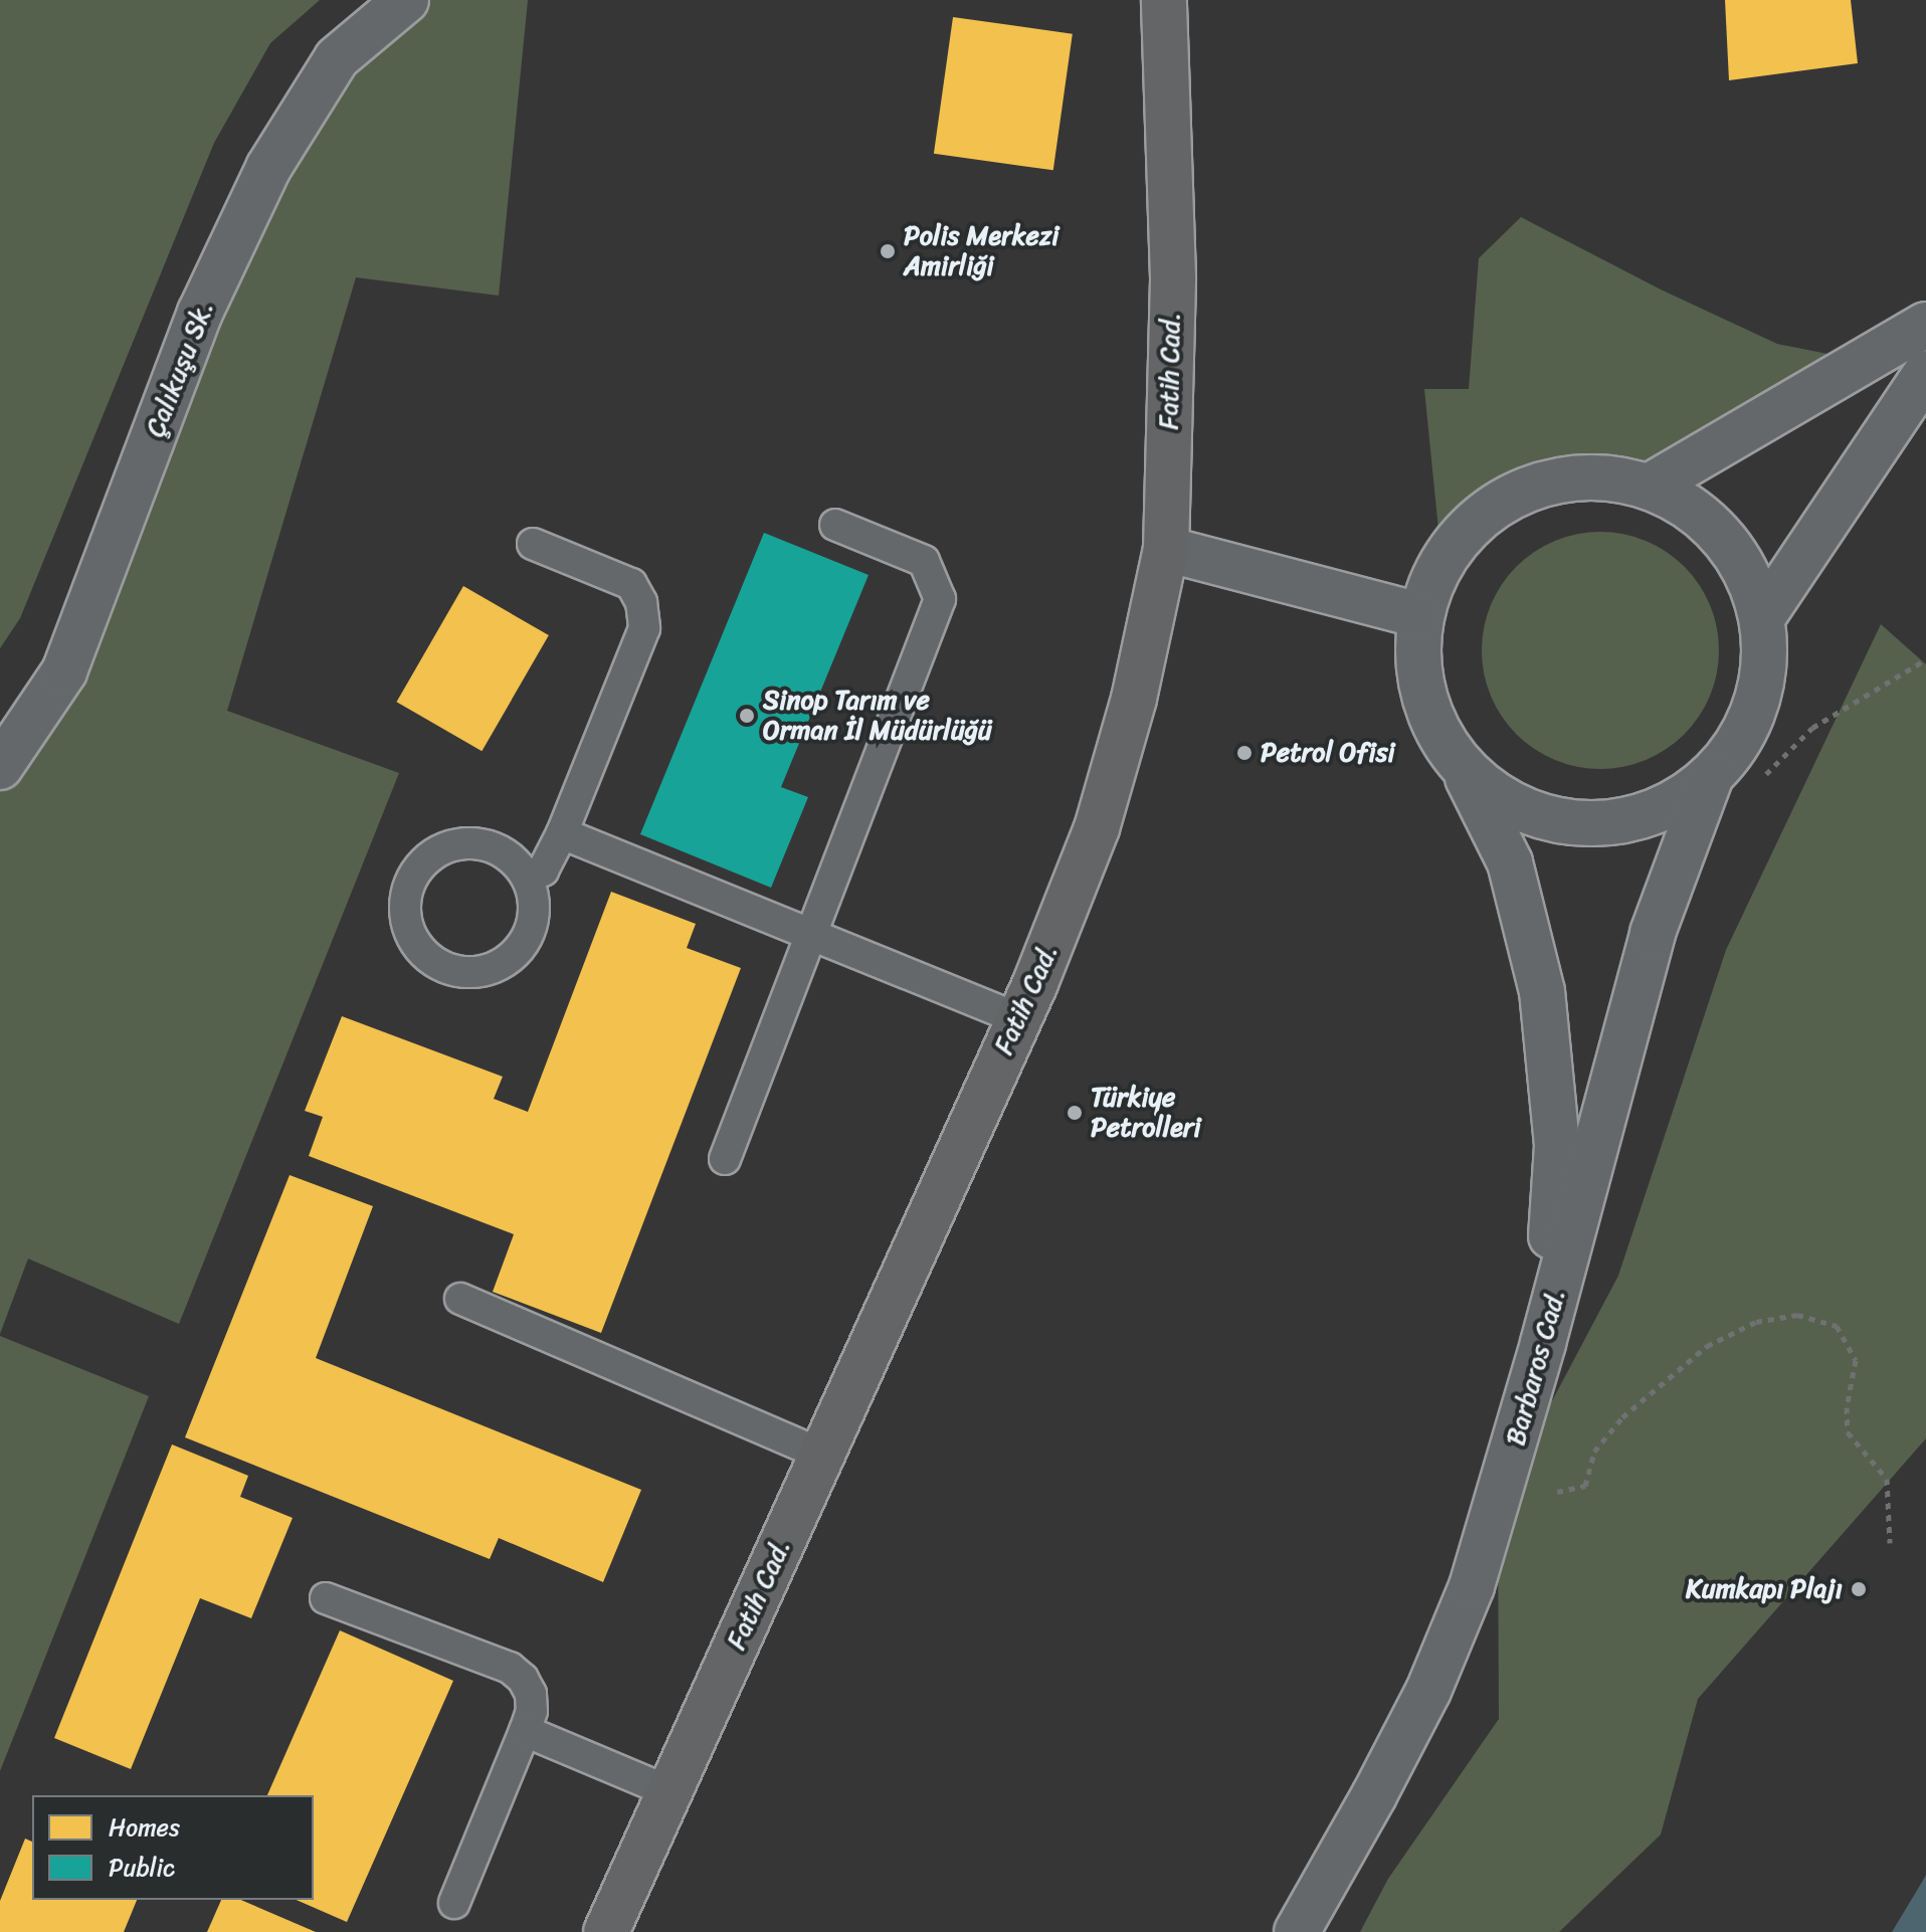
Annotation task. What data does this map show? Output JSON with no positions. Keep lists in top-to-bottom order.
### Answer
{
  "streets": {
    "highway": ["Fatih Cad."],
    "main road": ["Çalıkuşu Sk.", "Barbaros Cad."]
  },
  "places": [
    "Polis Merkezi Amirliği",
    "Sinop Tarım ve Orman İl Müdürlüğü",
    "Petrol Ofisi",
    "Türkiye Petrolleri",
    "Kumkapı Plajı"
  ],
  "legend": ["Homes", "Public"]
}
